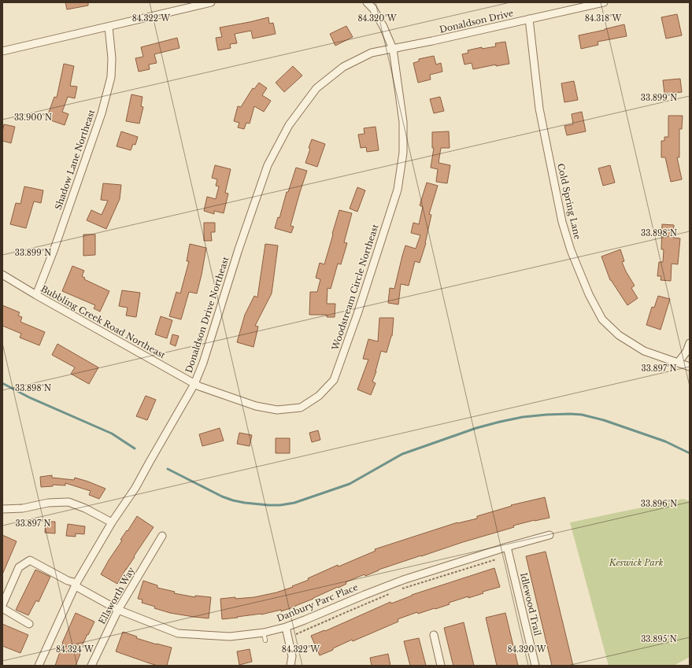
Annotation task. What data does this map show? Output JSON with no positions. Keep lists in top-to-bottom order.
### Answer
{
  "streets": {
    "street": [
      "Donaldson Drive",
      "Shadow Lane Northeast",
      "Cold Spring Lane",
      "Woodstream Circle Northeast",
      "Donaldson Drive Northeast",
      "Bubbling Creek Road Northeast",
      "Ellsworth Way",
      "Danbury Parc Place",
      "Idlewood Trail"
    ]
  },
  "crossings": [
    ["Donaldson Drive", "Cold Spring Lane"],
    ["Donaldson Drive", "Donaldson Drive Northeast"],
    ["Shadow Lane Northeast", "Bubbling Creek Road Northeast"],
    ["Woodstream Circle Northeast", "Donaldson Drive Northeast"],
    ["Woodstream Circle Northeast", "Bubbling Creek Road Northeast"],
    ["Donaldson Drive Northeast", "Bubbling Creek Road Northeast"],
    ["Donaldson Drive Northeast", "Danbury Parc Place"],
    ["Ellsworth Way", "Danbury Parc Place"],
    ["Danbury Parc Place", "Idlewood Trail"]
  ],
  "parks": ["Keswick Park"],
  "coordinates": [
    "84.322°W",
    "84.320°W",
    "84.318°W",
    "33.899°N",
    "33.900°N",
    "33.898°N",
    "33.897°N",
    "33.896°N",
    "33.895°N",
    "84.324°W"
  ]
}
